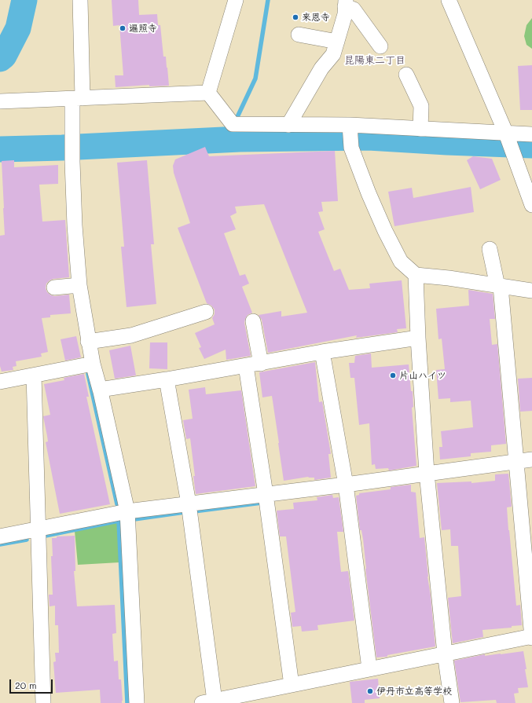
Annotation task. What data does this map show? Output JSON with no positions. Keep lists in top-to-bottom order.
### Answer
{
  "districts": ["昆陽東二丁目"],
  "places": [
    "来恩寺",
    "遍照寺",
    "片山ハイツ",
    "伊丹市立高等学校"
  ],
  "scale_bar": "20 m"
}
